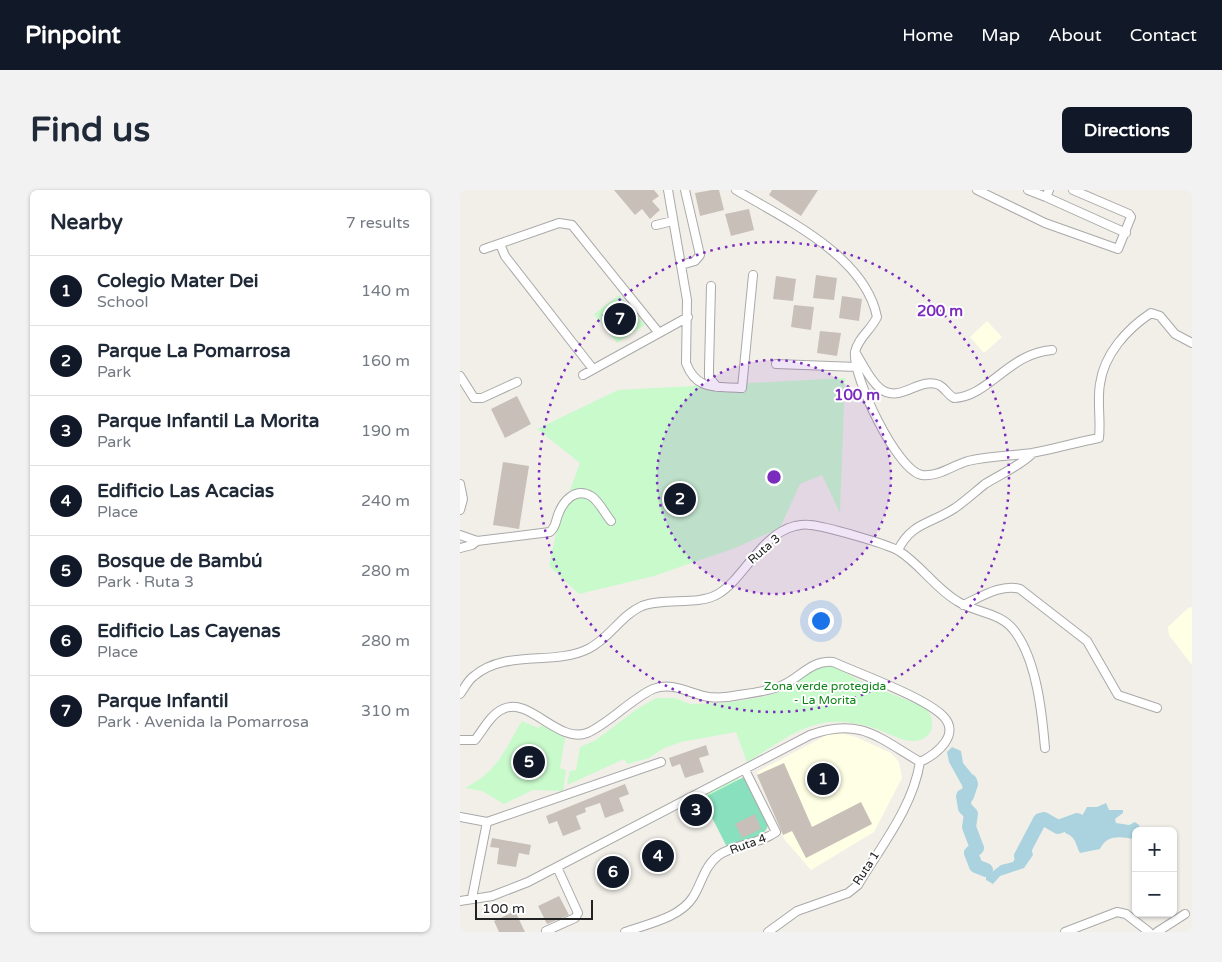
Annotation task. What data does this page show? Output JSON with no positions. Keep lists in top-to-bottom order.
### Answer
{
  "streets": {
    "street": ["Ruta 3", "Ruta 4", "Ruta 1"]
  },
  "parks": ["Zona verde protegida - La Morita"],
  "scale_bar": "100 m",
  "page": {
    "header": "Pinpoint",
    "nav": [
      "Home",
      "Map",
      "About",
      "Contact"
    ],
    "buttons": "Directions",
    "title": "Find us",
    "heading": ["Nearby", "7 results"],
    "list": [
      {
        "mark": "1",
        "name": "Colegio Mater Dei",
        "note": "School",
        "value": "140 m"
      },
      {
        "mark": "2",
        "name": "Parque La Pomarrosa",
        "note": "Park",
        "value": "160 m"
      },
      {
        "mark": "3",
        "name": "Parque Infantil La Morita",
        "note": "Park",
        "value": "190 m"
      },
      {
        "mark": "4",
        "name": "Edificio Las Acacias",
        "note": "Place",
        "value": "240 m"
      },
      {
        "mark": "5",
        "name": "Bosque de Bambú",
        "note": "Park · Ruta 3",
        "value": "280 m"
      },
      {
        "mark": "6",
        "name": "Edificio Las Cayenas",
        "note": "Place",
        "value": "280 m"
      },
      {
        "mark": "7",
        "name": "Parque Infantil",
        "note": "Park · Avenida la Pomarrosa",
        "value": "310 m"
      }
    ],
    "pins": [
      "7",
      "2",
      "5",
      "1",
      "3",
      "4",
      "6"
    ],
    "map_buttons": ["+", "−"],
    "scale": "100 m"
  },
  "rings": ["200 m", "100 m"]
}
